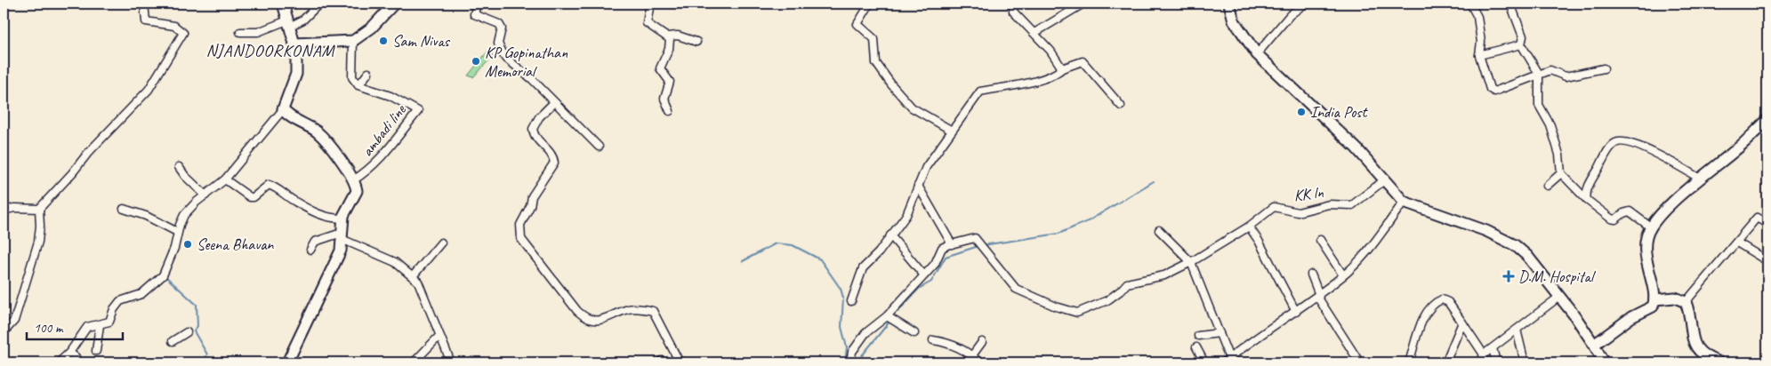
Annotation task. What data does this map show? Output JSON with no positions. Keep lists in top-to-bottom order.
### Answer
{
  "streets": {
    "street": ["ambadi line", "KK ln"]
  },
  "districts": ["NJANDOORKONAM"],
  "places": {
    "other": [
      "Sam Nivas",
      "KP Gopinathan Memorial",
      "India Post",
      "Seena Bhavan"
    ],
    "health": ["D.M. Hospital"]
  },
  "scale_bar": "100 m"
}
